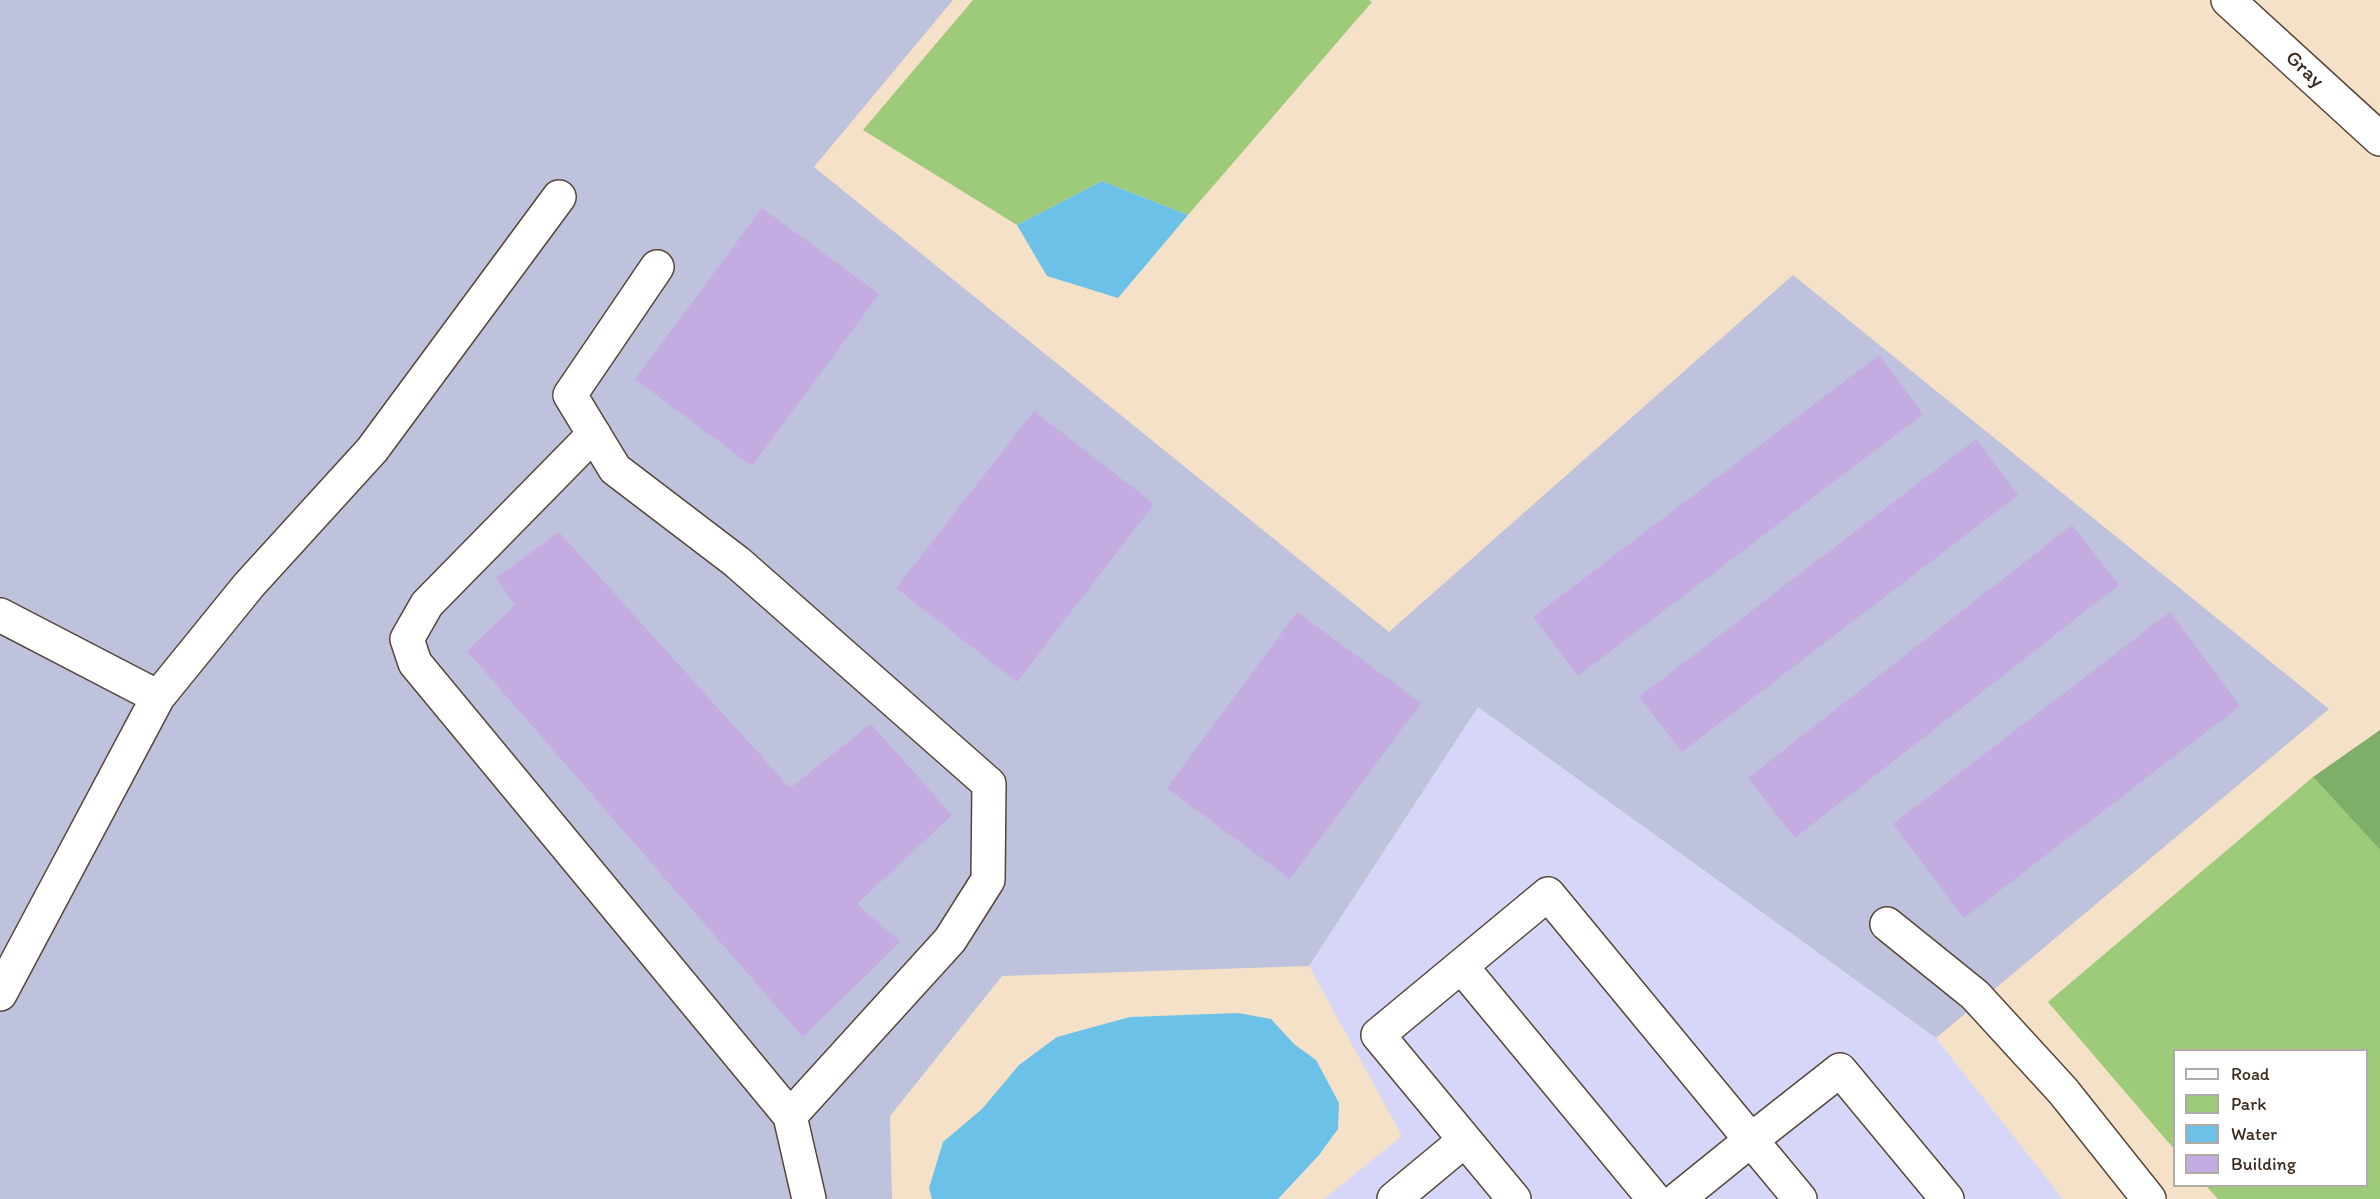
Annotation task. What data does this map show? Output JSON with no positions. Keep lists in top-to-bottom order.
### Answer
{
  "streets": {
    "street": ["Gray"]
  },
  "legend": [
    "Road",
    "Park",
    "Water",
    "Building"
  ]
}
